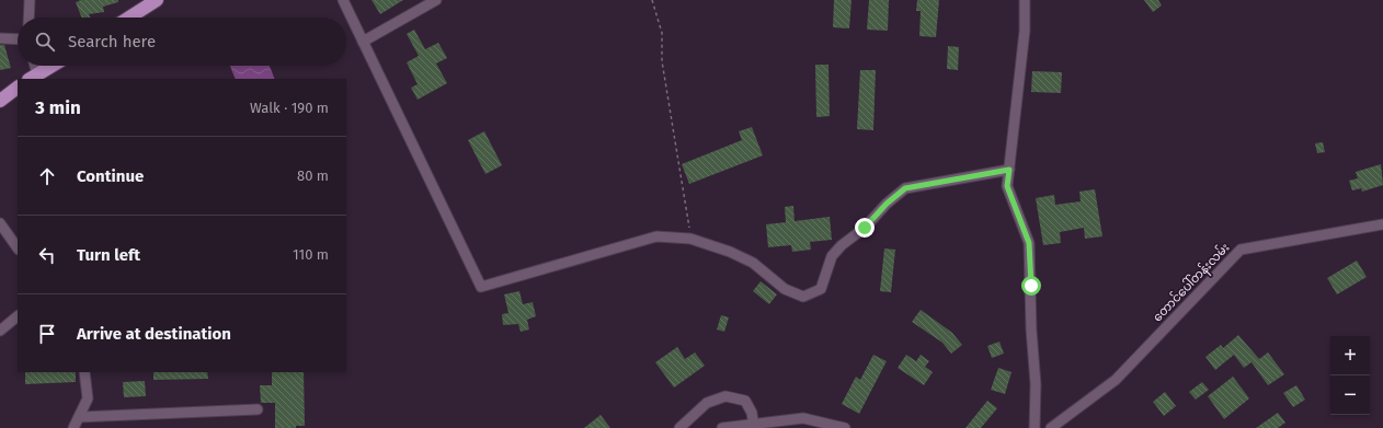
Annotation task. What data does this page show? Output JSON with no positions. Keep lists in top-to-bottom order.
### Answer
{
  "streets": {
    "street": ["တောင်ပေါ်တန်းလမ်း"]
  },
  "page": {
    "search": "Search here",
    "heading": ["3 min", "Walk · 190 m"],
    "list": [
      ["Continue", "80 m"],
      ["Turn left", "110 m"],
      "Arrive at destination"
    ],
    "map_buttons": ["+", "−"]
  }
}
